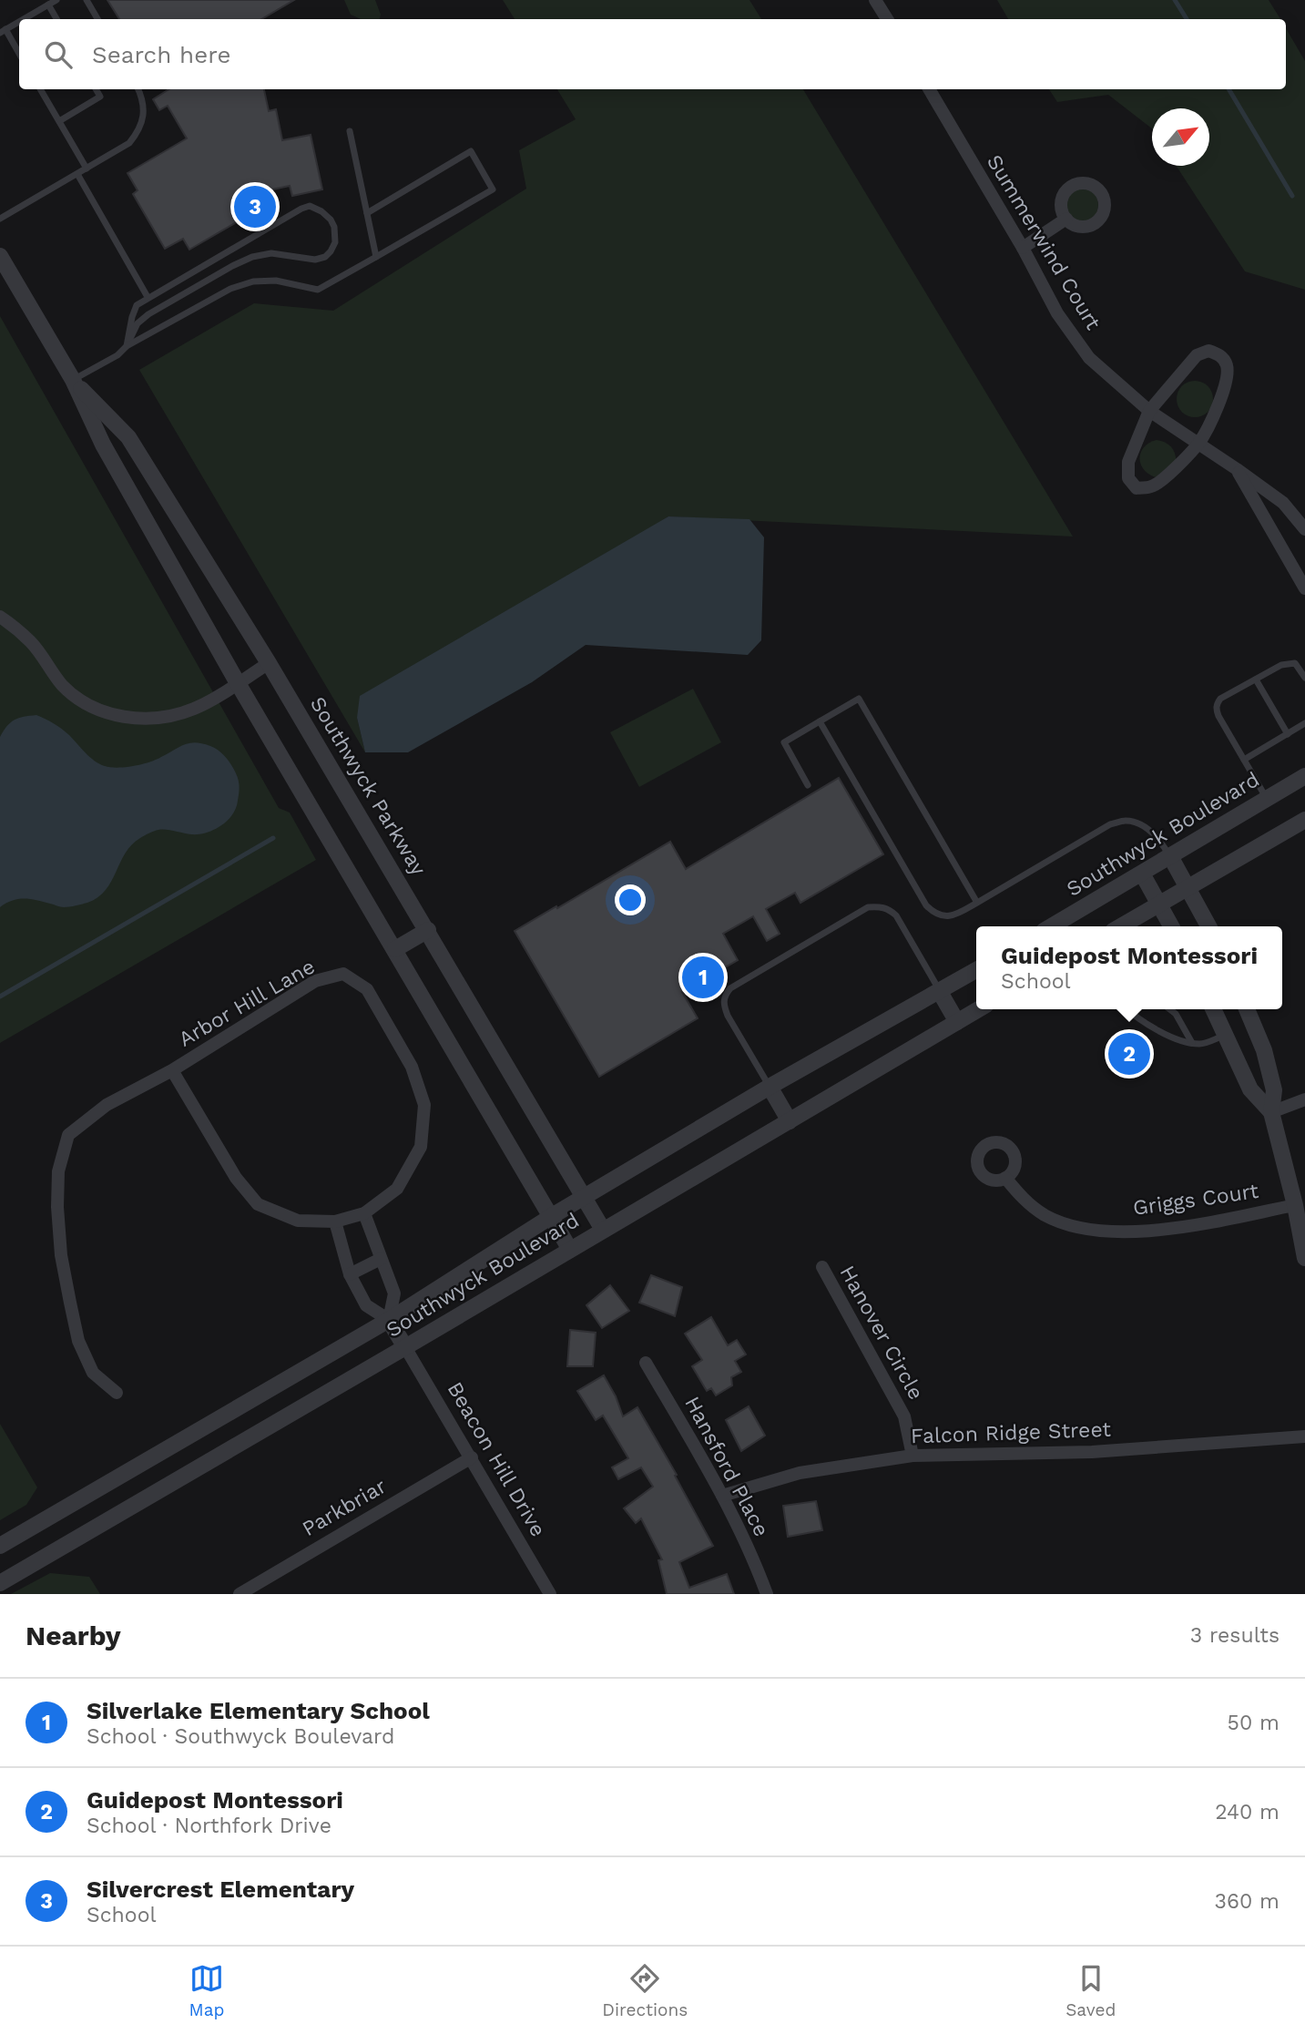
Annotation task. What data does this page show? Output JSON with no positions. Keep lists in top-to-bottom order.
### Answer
{
  "streets": {
    "street": [
      "Summerwind Court",
      "Southwyck Parkway",
      "Southwyck Boulevard",
      "Arbor Hill Lane",
      "Griggs Court",
      "Hanover Circle",
      "Falcon Ridge Street",
      "Beacon Hill Drive",
      "Hansford Place",
      "Parkbriar"
    ]
  },
  "crossings": [
    ["Southwyck Parkway", "Southwyck Boulevard"],
    ["Southwyck Boulevard", "Beacon Hill Drive"],
    ["Hanover Circle", "Falcon Ridge Street"],
    ["Falcon Ridge Street", "Hansford Place"],
    ["Beacon Hill Drive", "Parkbriar"]
  ],
  "north": "top right",
  "page": {
    "search": "Search here",
    "pins": ["3", "1", "2"],
    "popup": ["Guidepost Montessori", "School"],
    "heading": ["Nearby", "3 results"],
    "list": [
      {
        "mark": "1",
        "name": "Silverlake Elementary School",
        "note": "School · Southwyck Boulevard",
        "value": "50 m"
      },
      {
        "mark": "2",
        "name": "Guidepost Montessori",
        "note": "School · Northfork Drive",
        "value": "240 m"
      },
      {
        "mark": "3",
        "name": "Silvercrest Elementary",
        "note": "School",
        "value": "360 m"
      }
    ],
    "nav": ["Map", "Directions", "Saved"]
  }
}
